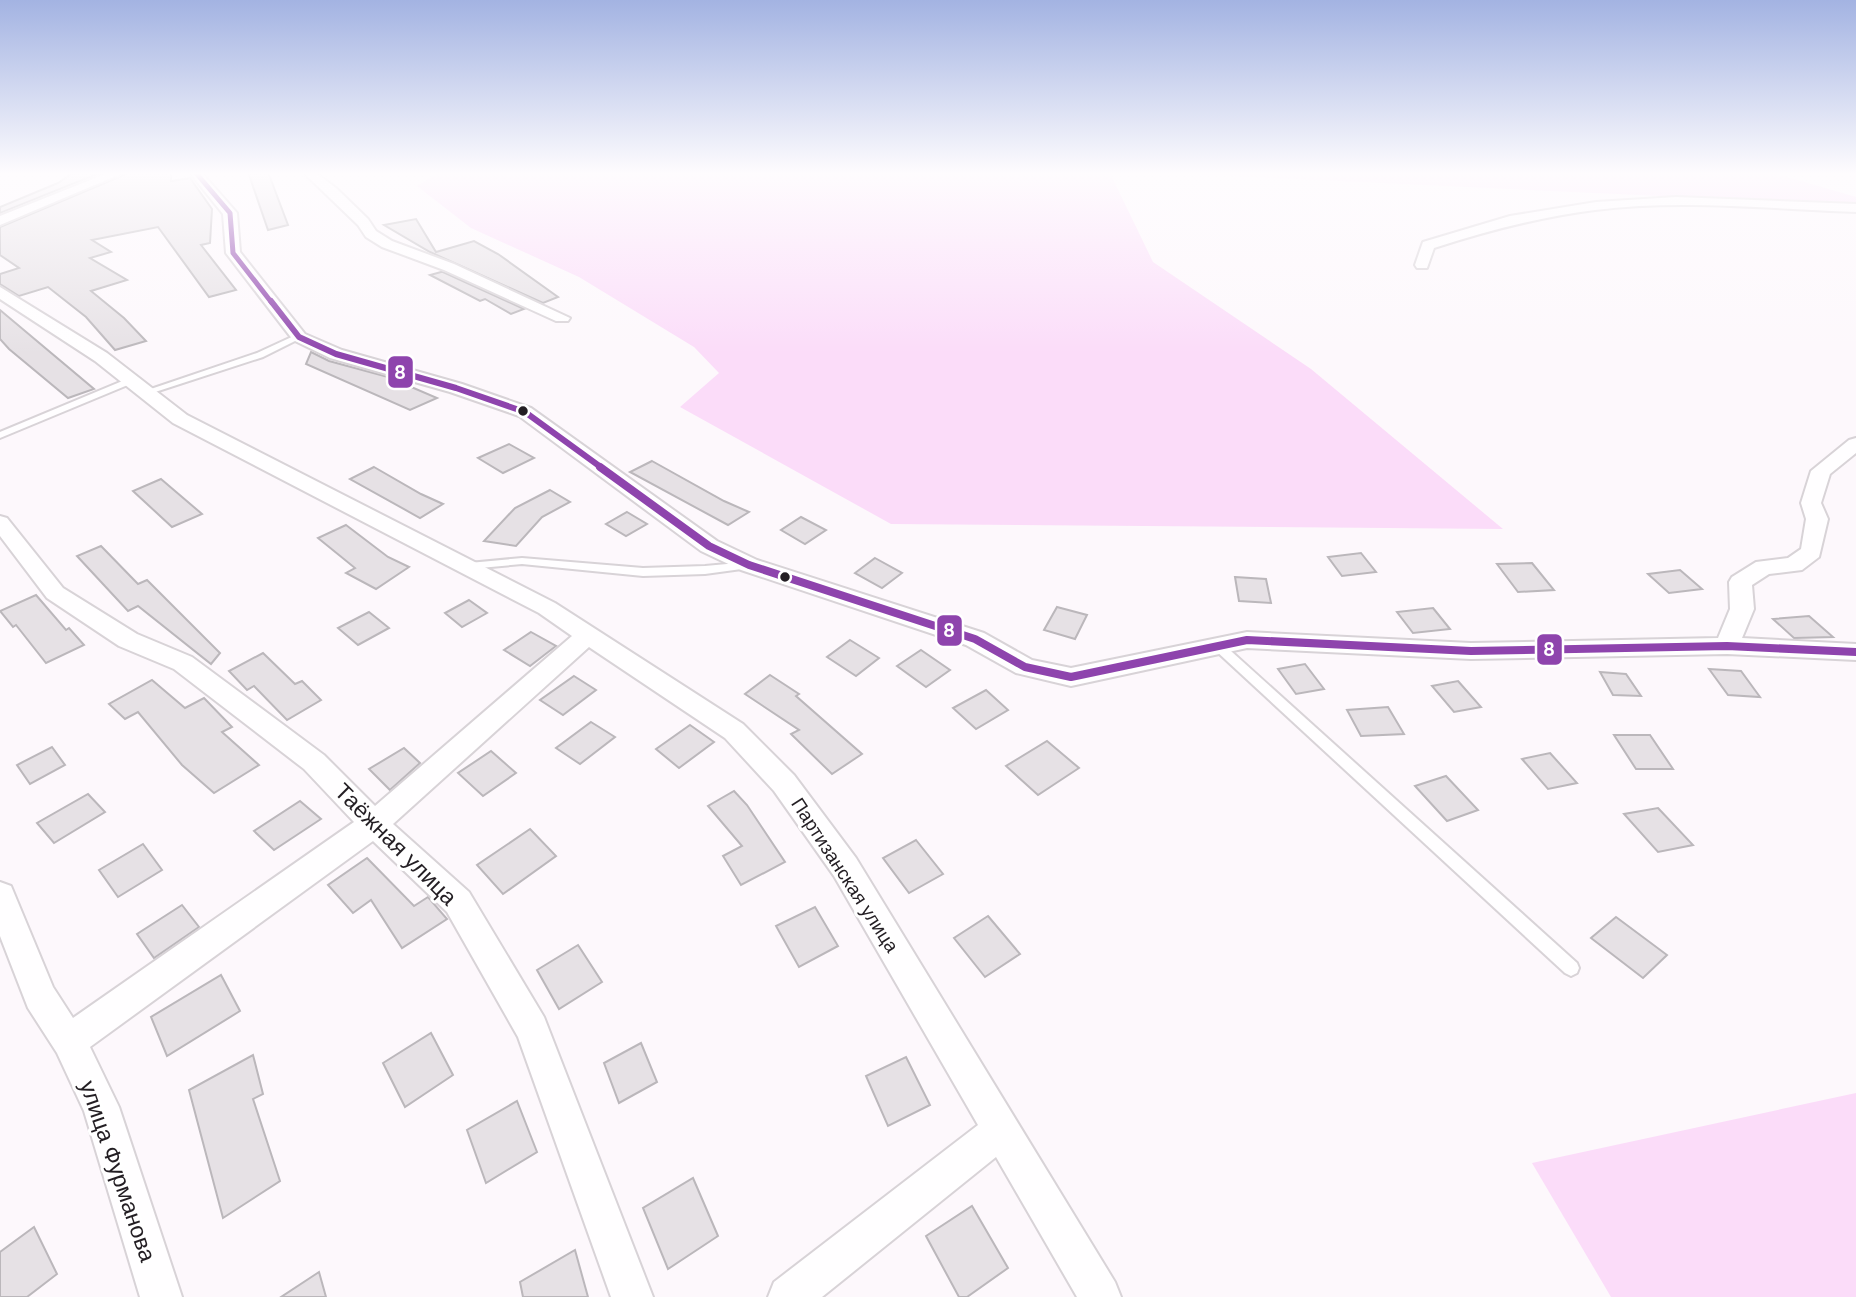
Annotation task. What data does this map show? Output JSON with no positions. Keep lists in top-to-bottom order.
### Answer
{
  "streets": {
    "street": ["Таёжная улица", "Партизанская улица", "улица Фурманова"]
  },
  "lines": ["transit line 8"]
}
